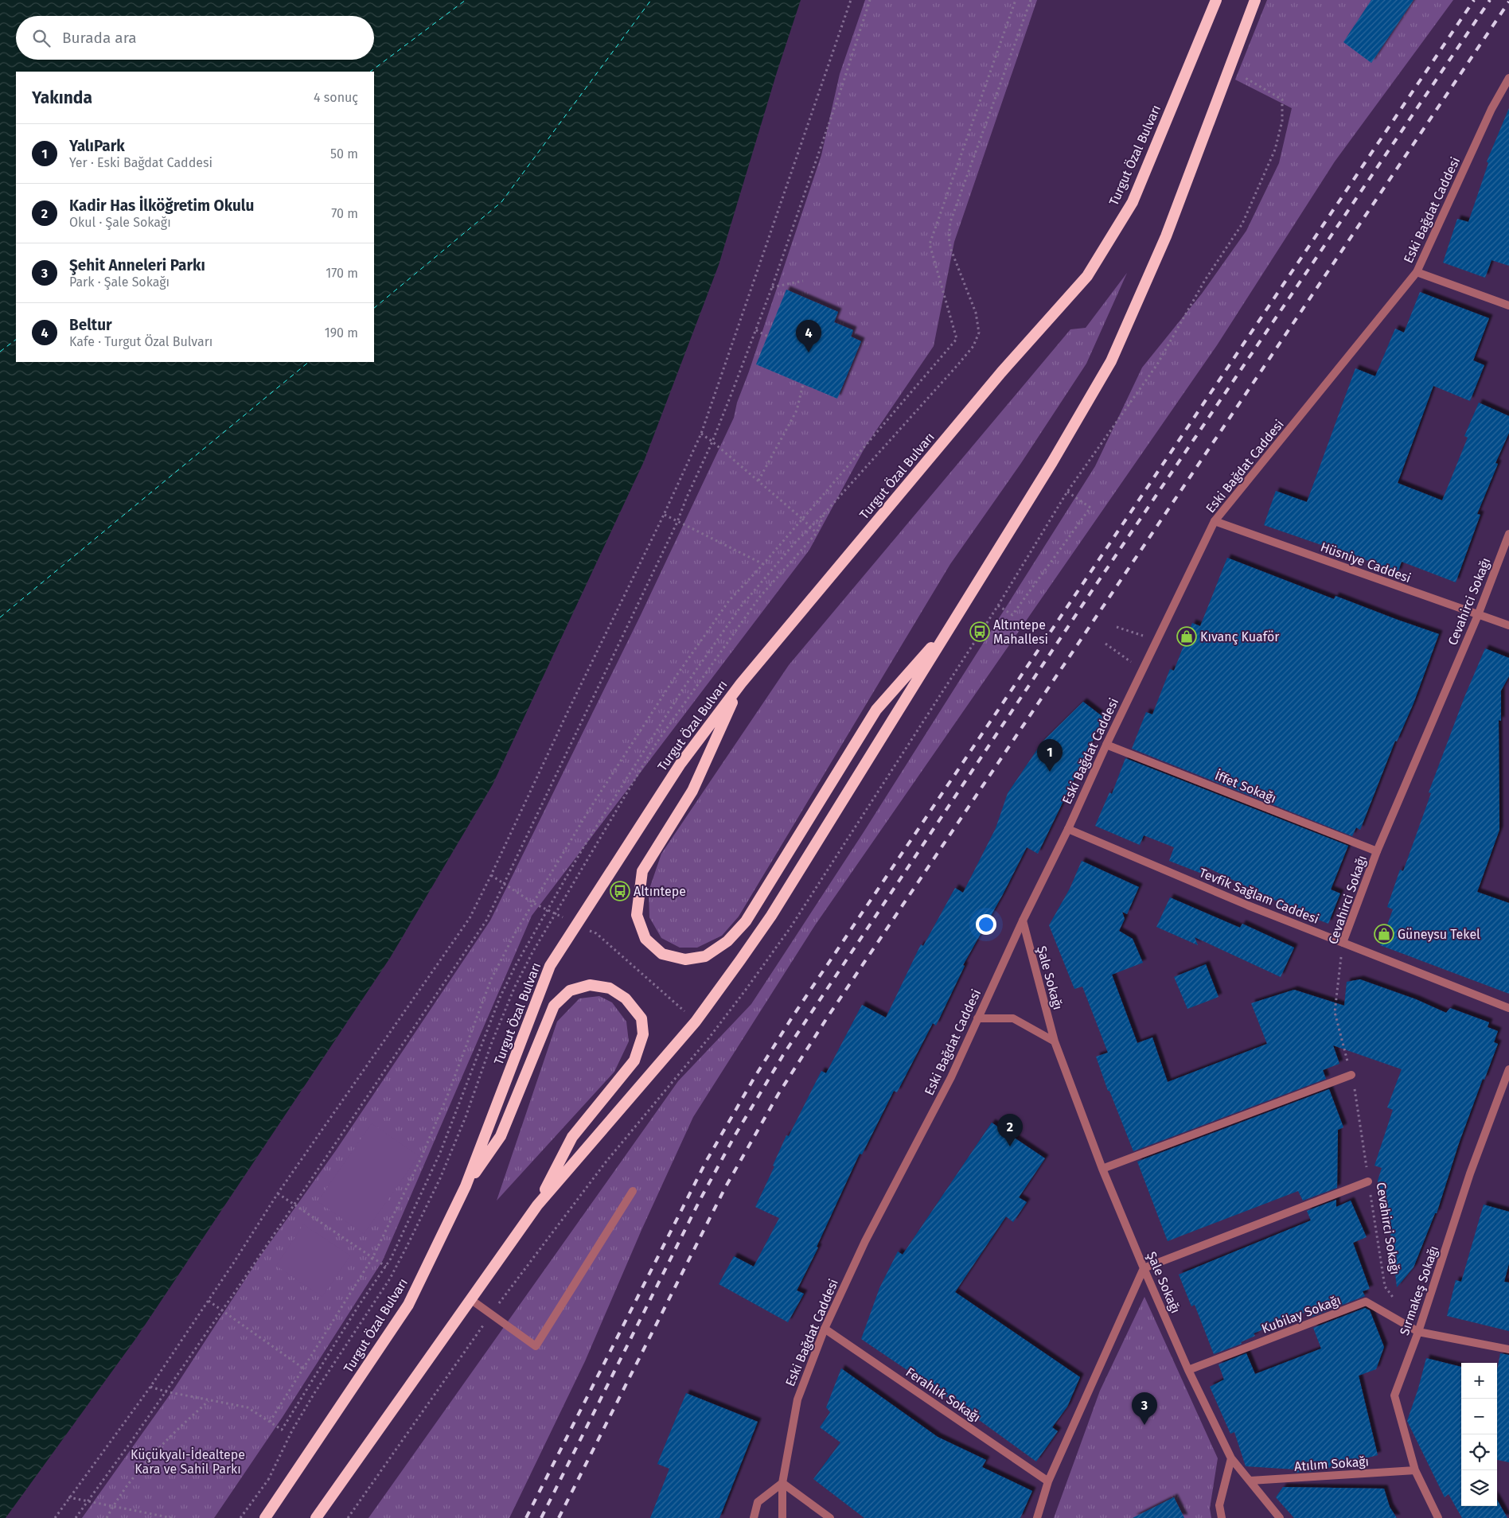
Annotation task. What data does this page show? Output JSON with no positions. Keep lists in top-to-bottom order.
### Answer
{
  "streets": {
    "highway": ["Turgut Özal Bulvarı"],
    "street": [
      "Eski Bağdat Caddesi",
      "Hüsniye Caddesi",
      "Cevahirci Sokağı",
      "İffet Sokağı",
      "Tevfik Sağlam Caddesi",
      "Şale Sokağı",
      "Sırmakeş Sokağı",
      "Kubilay Sokağı",
      "Ferahlık Sokağı",
      "Atılım Sokağı"
    ]
  },
  "crossings": [
    ["Eski Bağdat Caddesi", "Hüsniye Caddesi"],
    ["Eski Bağdat Caddesi", "İffet Sokağı"],
    ["Eski Bağdat Caddesi", "Tevfik Sağlam Caddesi"],
    ["Eski Bağdat Caddesi", "Şale Sokağı"],
    ["Eski Bağdat Caddesi", "Ferahlık Sokağı"],
    ["Hüsniye Caddesi", "Cevahirci Sokağı"],
    ["Cevahirci Sokağı", "İffet Sokağı"],
    ["Cevahirci Sokağı", "Tevfik Sağlam Caddesi"],
    ["Şale Sokağı", "Kubilay Sokağı"],
    ["Şale Sokağı", "Atılım Sokağı"],
    ["Sırmakeş Sokağı", "Kubilay Sokağı"],
    ["Sırmakeş Sokağı", "Atılım Sokağı"]
  ],
  "parks": ["Küçükyalı-İdealtepe Kara ve Sahil Parkı"],
  "places": {
    "bus stop": ["Altıntepe Mahallesi", "Altıntepe"],
    "shop": ["Kıvanç Kuaför", "Güneysu Tekel"]
  },
  "page": {
    "search": "Burada ara",
    "heading": ["Yakında", "4 sonuç"],
    "list": [
      {
        "mark": "1",
        "name": "YalıPark",
        "note": "Yer · Eski Bağdat Caddesi",
        "value": "50 m"
      },
      {
        "mark": "2",
        "name": "Kadir Has İlköğretim Okulu",
        "note": "Okul · Şale Sokağı",
        "value": "70 m"
      },
      {
        "mark": "3",
        "name": "Şehit Anneleri Parkı",
        "note": "Park · Şale Sokağı",
        "value": "170 m"
      },
      {
        "mark": "4",
        "name": "Beltur",
        "note": "Kafe · Turgut Özal Bulvarı",
        "value": "190 m"
      }
    ],
    "pins": [
      "4",
      "1",
      "2",
      "3"
    ],
    "map_buttons": ["+", "−"]
  }
}
